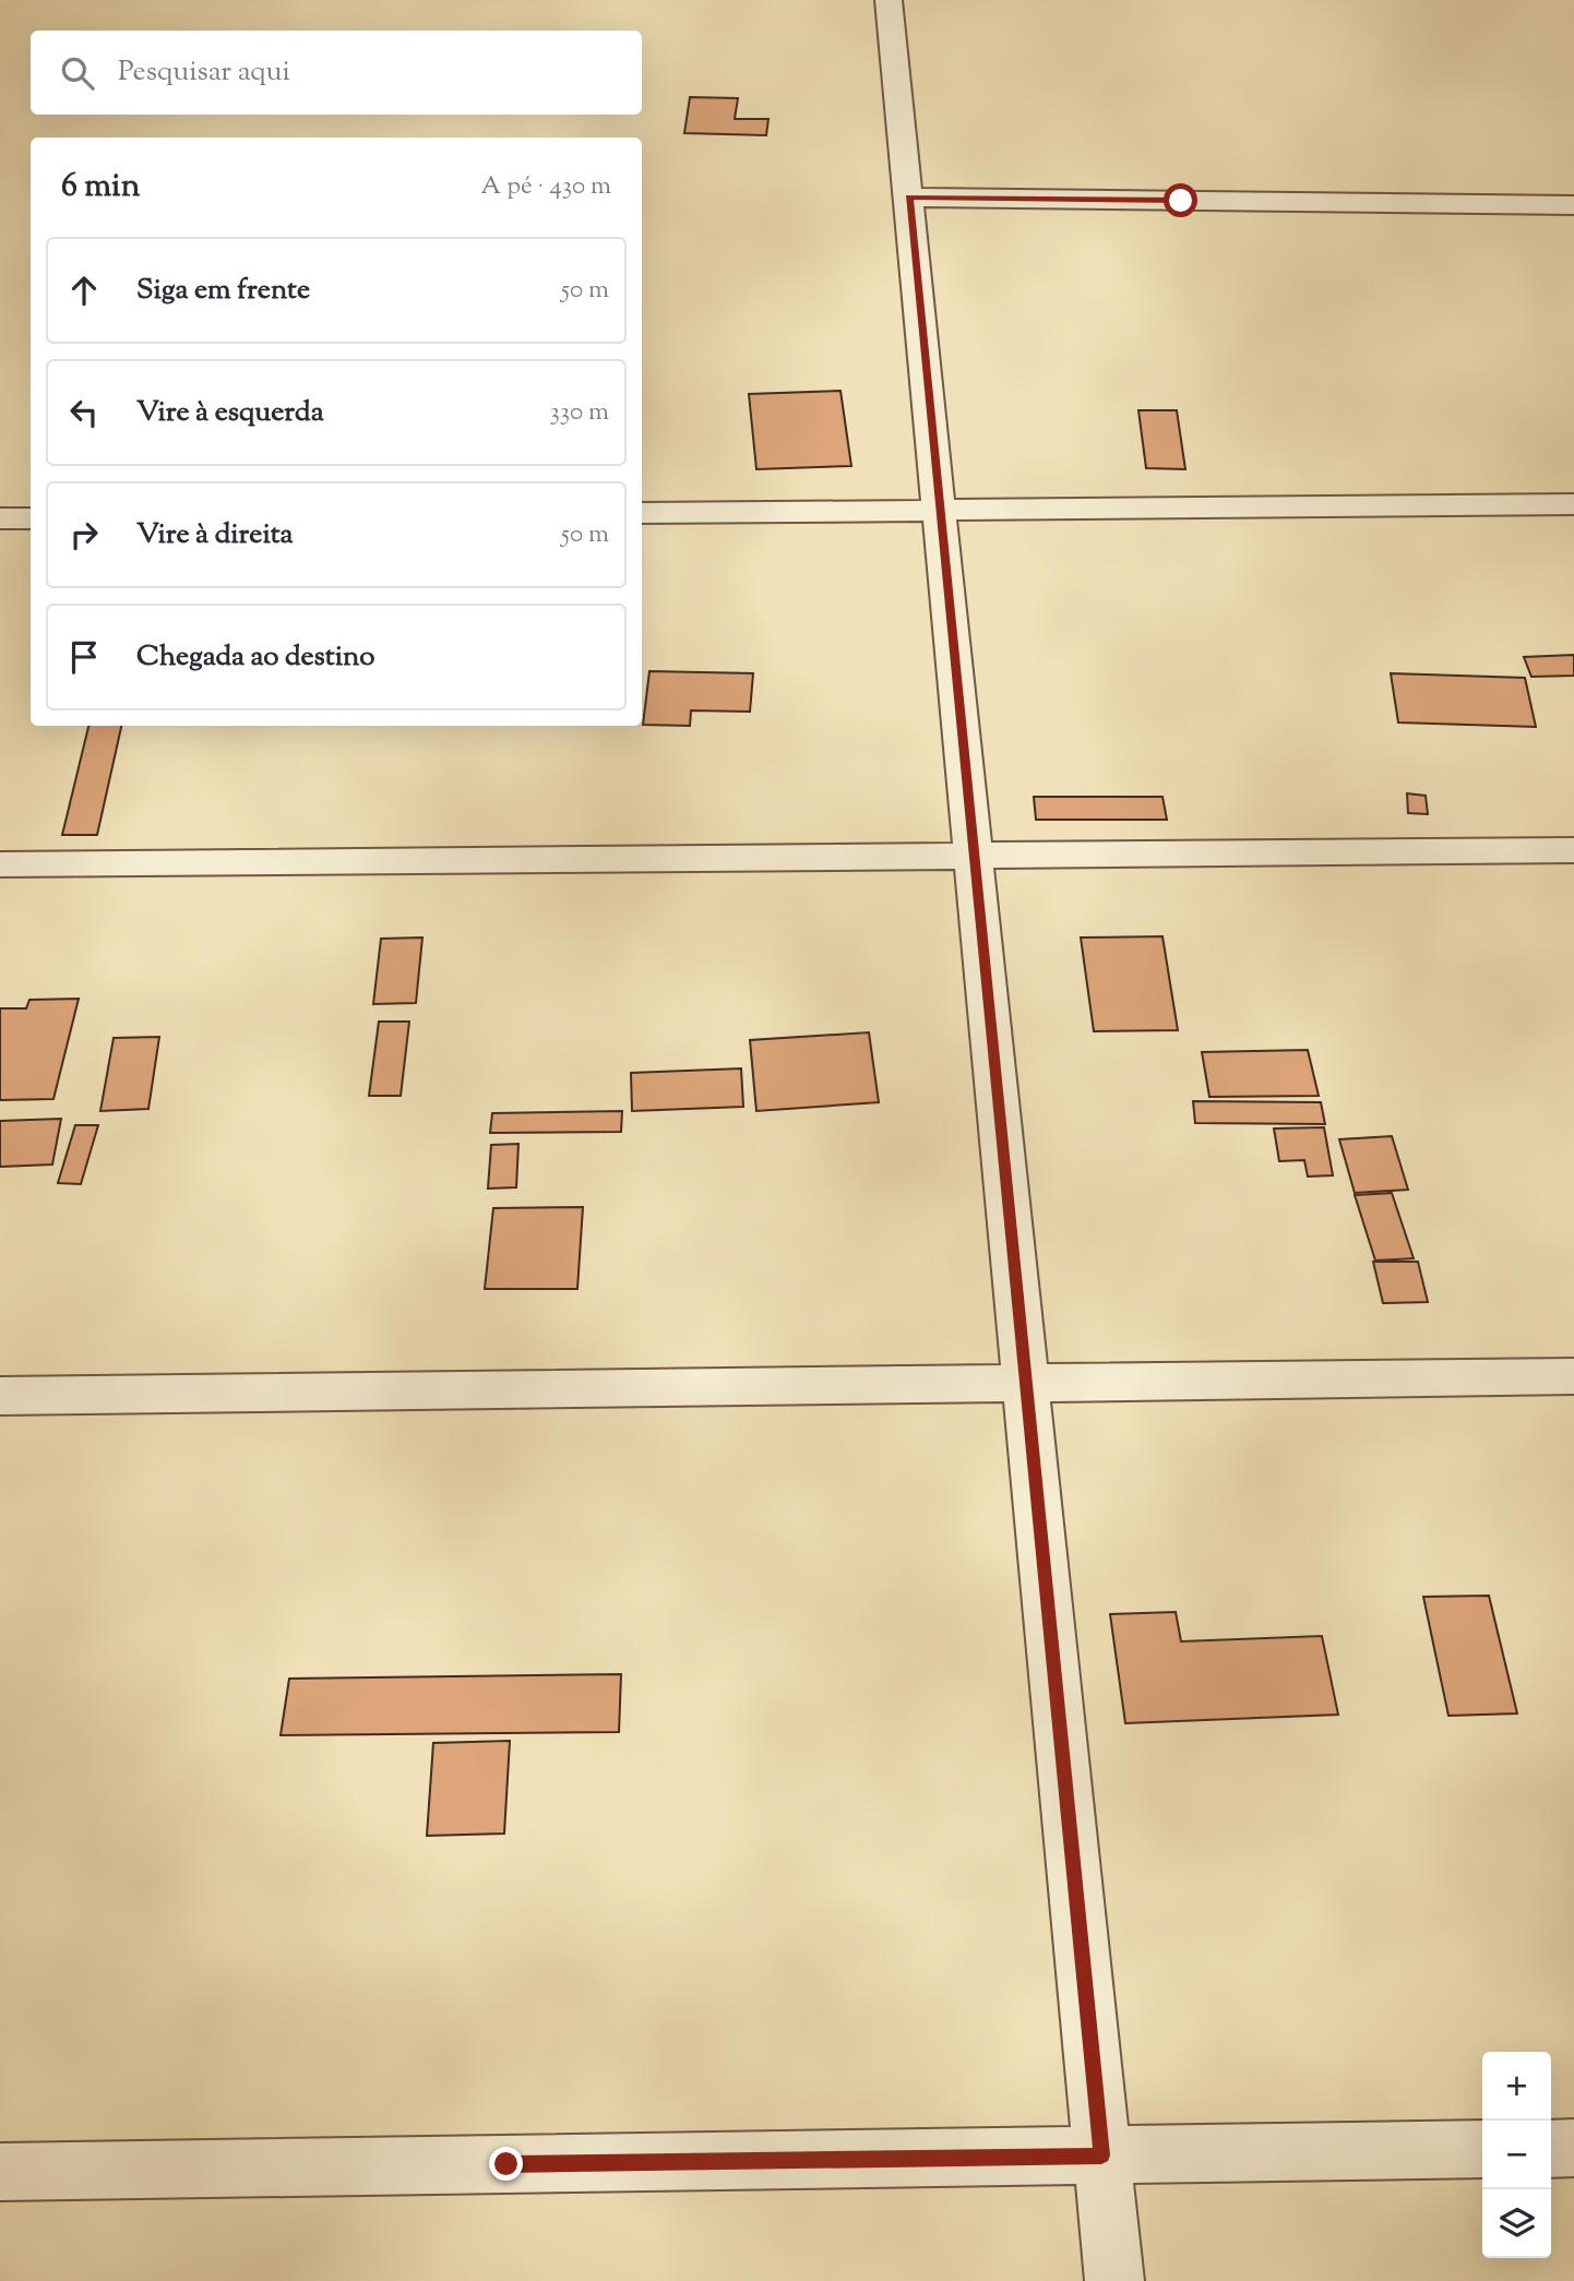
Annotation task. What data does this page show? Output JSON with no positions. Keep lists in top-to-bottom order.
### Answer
{
  "page": {
    "search": "Pesquisar aqui",
    "heading": ["6 min", "A pé · 430 m"],
    "list": [
      ["Siga em frente", "50 m"],
      ["Vire à esquerda", "330 m"],
      ["Vire à direita", "50 m"],
      "Chegada ao destino"
    ],
    "map_buttons": ["+", "−"]
  }
}
